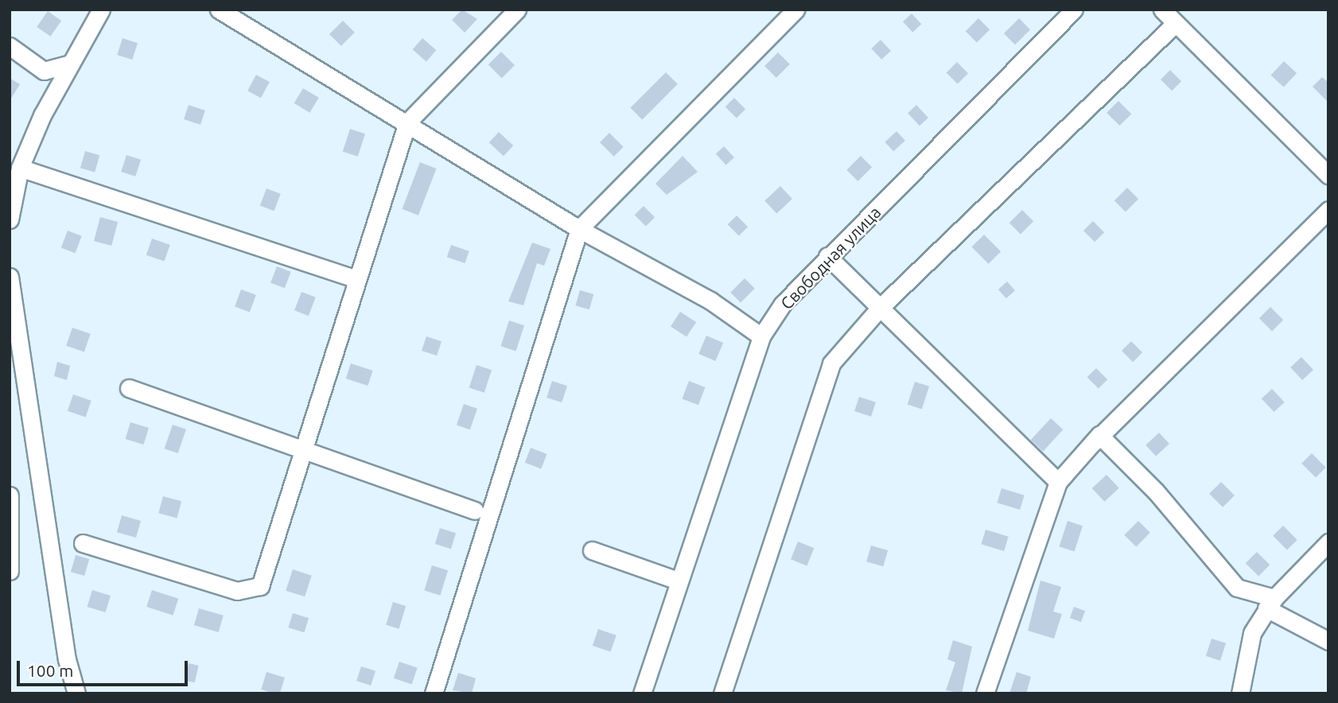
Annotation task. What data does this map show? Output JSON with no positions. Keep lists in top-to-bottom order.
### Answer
{
  "streets": {
    "street": ["Свободная улица"]
  },
  "scale_bar": "100 m"
}
